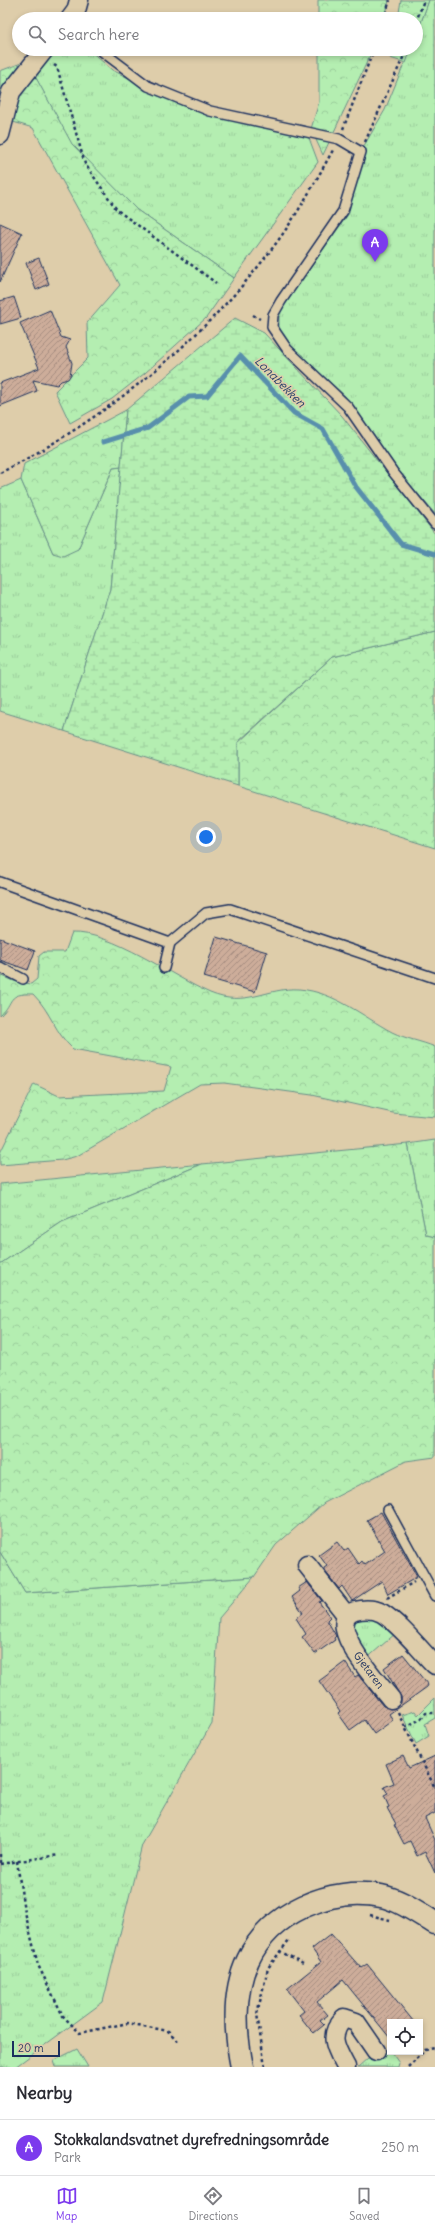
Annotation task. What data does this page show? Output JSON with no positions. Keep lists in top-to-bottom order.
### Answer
{
  "streets": {
    "street": ["Gjetaren"]
  },
  "water": ["Lonabekken"],
  "scale_bar": "20 m",
  "page": {
    "search": "Search here",
    "pins": "A",
    "scale": "20 m",
    "heading": "Nearby",
    "list": [
      {
        "mark": "A",
        "name": "Stokkalandsvatnet dyrefredningsområde",
        "note": "Park",
        "value": "250 m"
      }
    ],
    "nav": ["Map", "Directions", "Saved"]
  }
}
